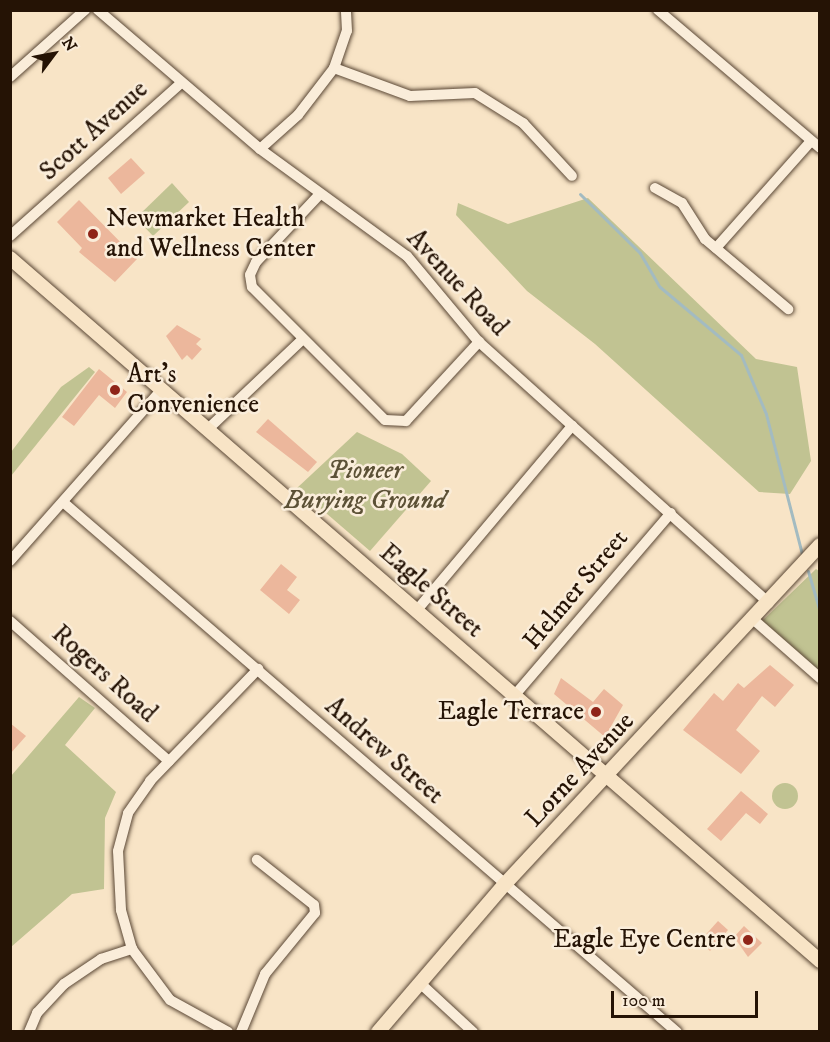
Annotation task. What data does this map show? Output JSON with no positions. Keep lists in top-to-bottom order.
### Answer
{
  "streets": {
    "main road": ["Eagle Street", "Lorne Avenue"],
    "street": [
      "Scott Avenue",
      "Avenue Road",
      "Helmer Street",
      "Rogers Road",
      "Andrew Street"
    ]
  },
  "crossings": [
    ["Scott Avenue", "Avenue Road"],
    ["Avenue Road", "Helmer Street"],
    ["Avenue Road", "Lorne Avenue"],
    ["Helmer Street", "Eagle Street"],
    ["Eagle Street", "Lorne Avenue"],
    ["Andrew Street", "Lorne Avenue"]
  ],
  "parks": ["Pioneer Burying Ground"],
  "places": [
    "Newmarket Health and Wellness Center",
    "Art's Convenience",
    "Eagle Terrace",
    "Eagle Eye Centre"
  ],
  "scale_bar": "100 m",
  "north": "top right"
}
